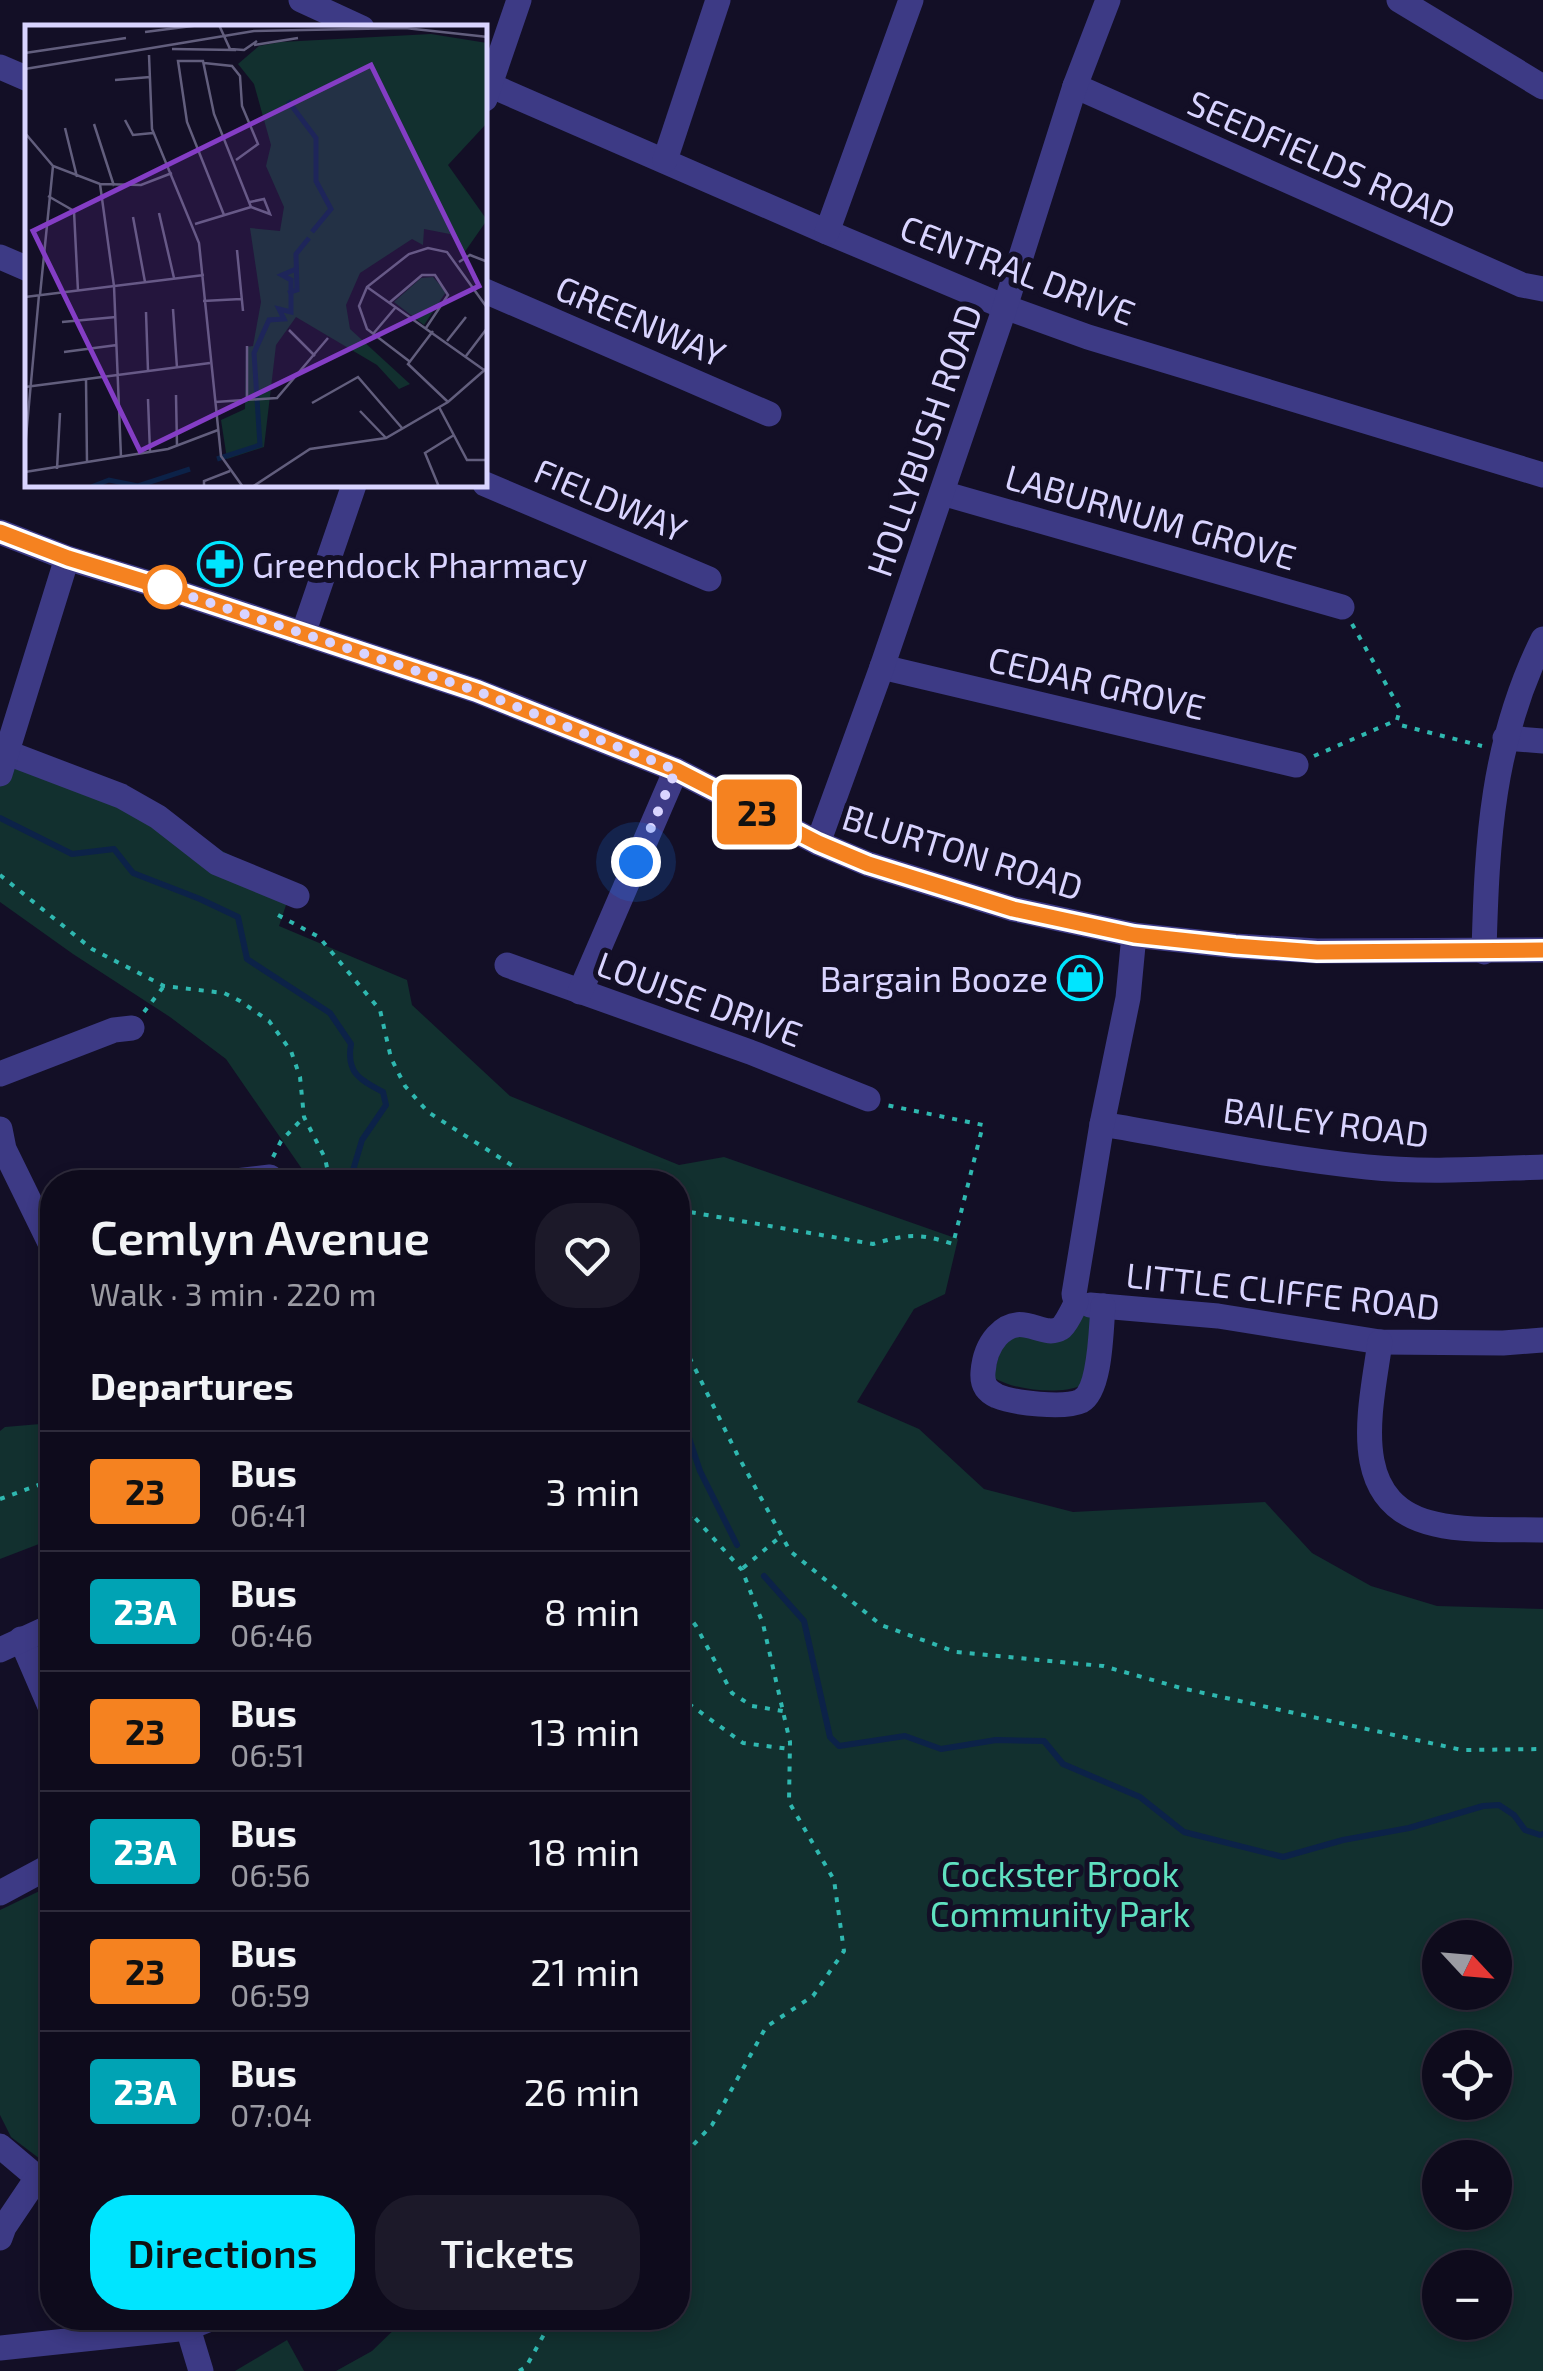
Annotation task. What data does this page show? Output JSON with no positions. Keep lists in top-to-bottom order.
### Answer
{
  "streets": {
    "street": [
      "SEEDFIELDS ROAD",
      "CENTRAL DRIVE",
      "GREENWAY",
      "HOLLYBUSH ROAD",
      "FIELDWAY",
      "LABURNUM GROVE",
      "CEDAR GROVE",
      "BLURTON ROAD",
      "LOUISE DRIVE",
      "BAILEY ROAD",
      "LITTLE CLIFFE ROAD"
    ]
  },
  "crossings": [
    ["SEEDFIELDS ROAD", "HOLLYBUSH ROAD"],
    ["CENTRAL DRIVE", "HOLLYBUSH ROAD"],
    ["HOLLYBUSH ROAD", "LABURNUM GROVE"],
    ["HOLLYBUSH ROAD", "CEDAR GROVE"],
    ["HOLLYBUSH ROAD", "BLURTON ROAD"]
  ],
  "parks": ["Cockster Brook Community Park"],
  "places": {
    "pharmacy": ["Greendock Pharmacy"],
    "shop": ["Bargain Booze"]
  },
  "lines": ["bus line 23"],
  "north": "bottom right",
  "page": {
    "on_map": "23",
    "heading": [
      ["Cemlyn Avenue", "Walk · 3 min · 220 m"],
      "Departures"
    ],
    "list": [
      {
        "mark": "23",
        "name": "Bus",
        "note": "06:41",
        "value": "3 min"
      },
      {
        "mark": "23A",
        "name": "Bus",
        "note": "06:46",
        "value": "8 min"
      },
      {
        "mark": "23",
        "name": "Bus",
        "note": "06:51",
        "value": "13 min"
      },
      {
        "mark": "23A",
        "name": "Bus",
        "note": "06:56",
        "value": "18 min"
      },
      {
        "mark": "23",
        "name": "Bus",
        "note": "06:59",
        "value": "21 min"
      },
      {
        "mark": "23A",
        "name": "Bus",
        "note": "07:04",
        "value": "26 min"
      }
    ],
    "map_buttons": ["+", "−"],
    "buttons": ["Directions", "Tickets"]
  }
}
